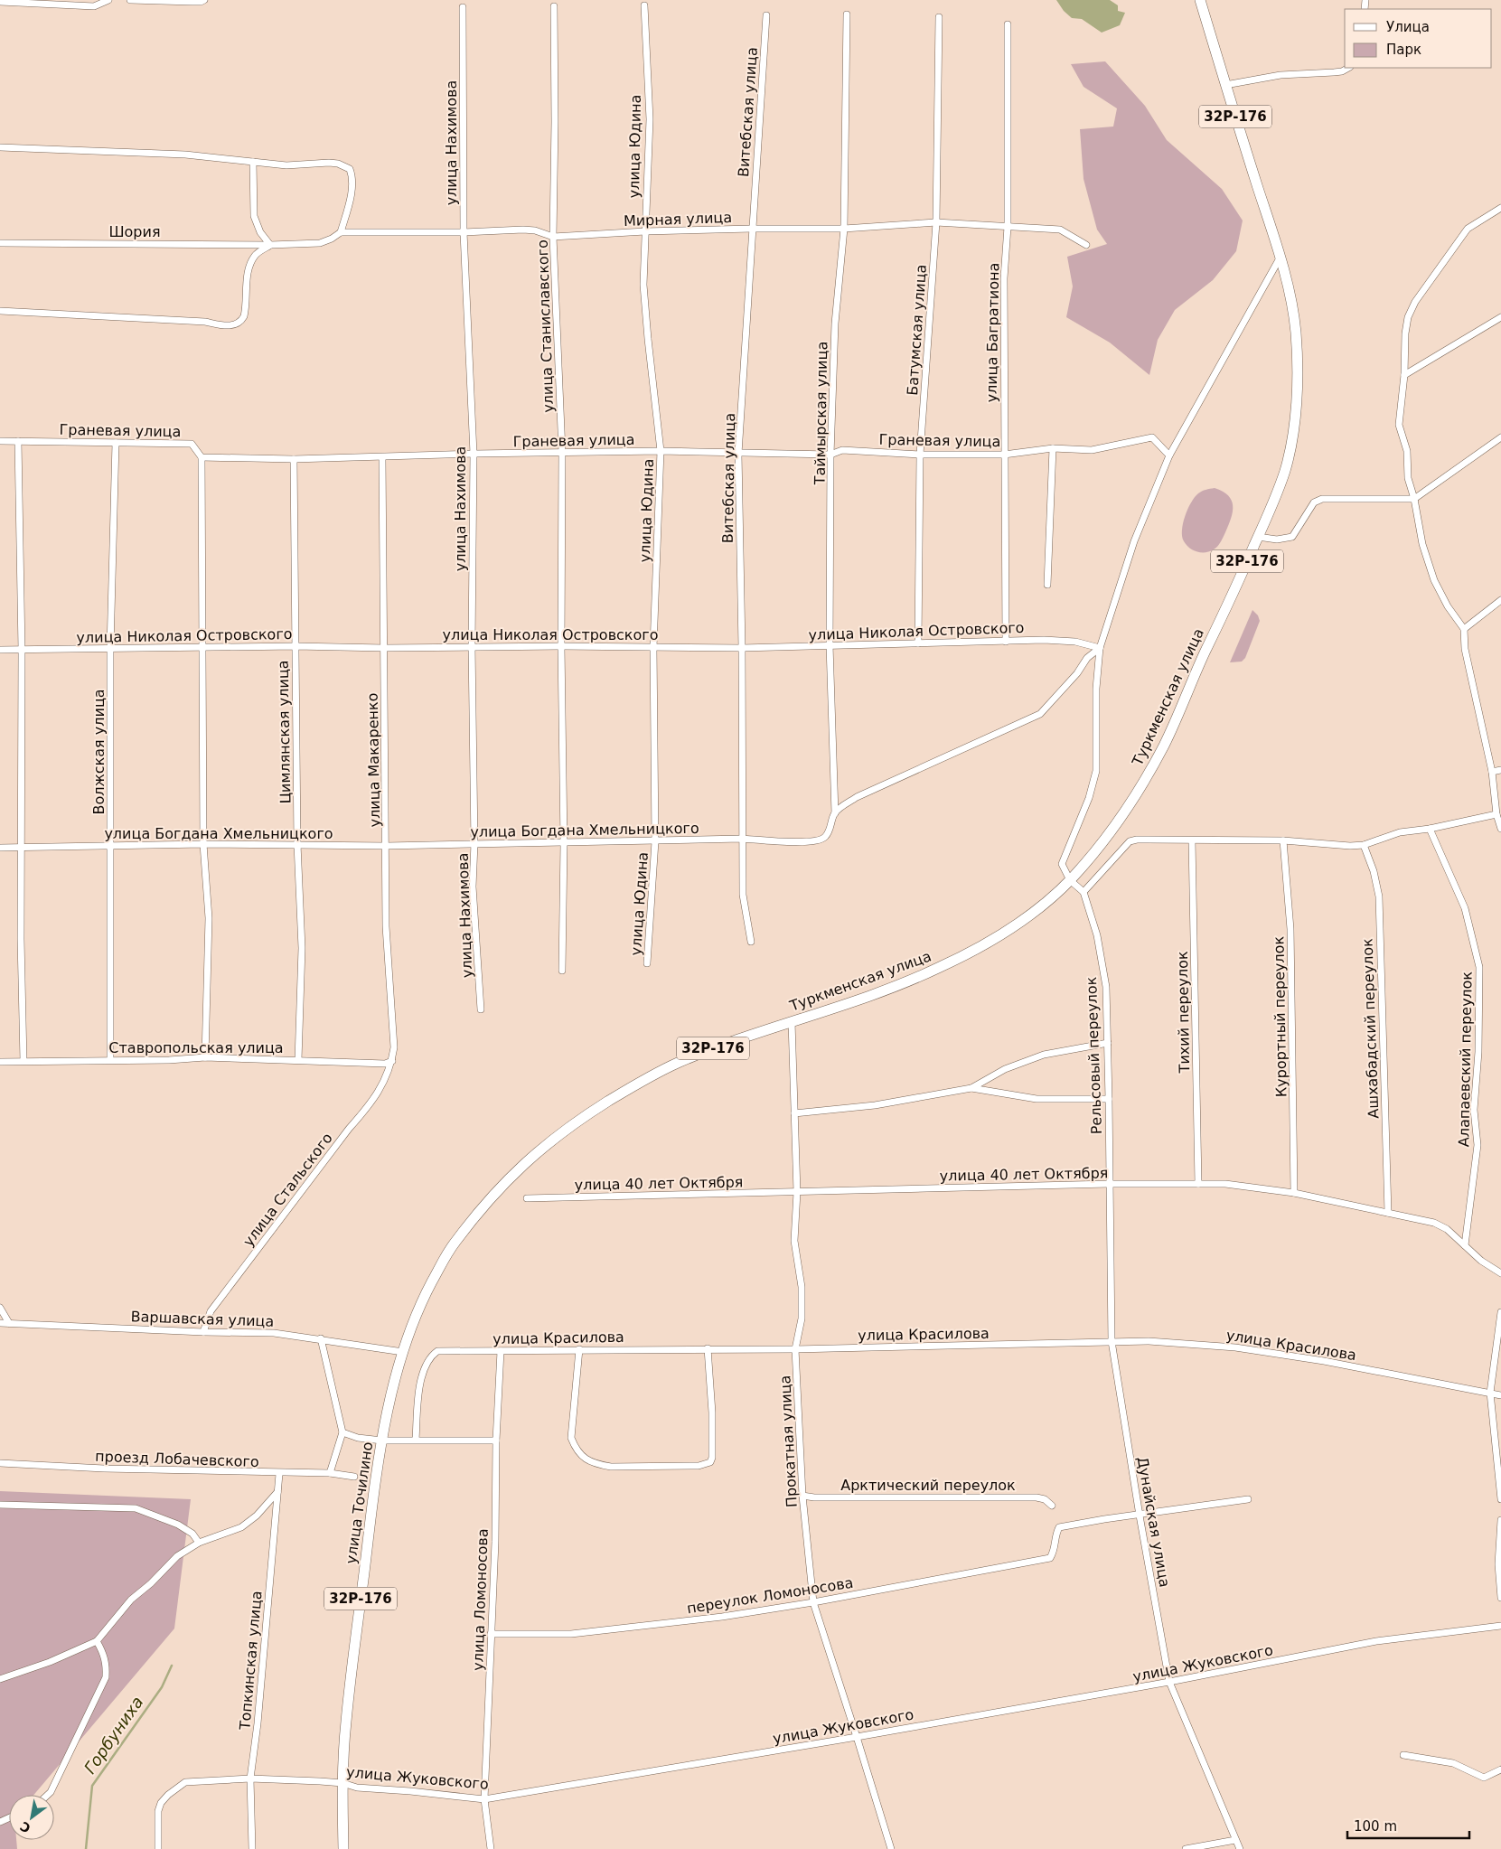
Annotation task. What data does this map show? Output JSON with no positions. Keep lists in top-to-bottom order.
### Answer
{
  "streets": {
    "main road": ["32Р-176", "Туркменская улица", "улица Точилино"],
    "street": [
      "Витебская улица",
      "улица Нахимова",
      "улица Юдина",
      "Мирная улица",
      "Шория",
      "улица Станиславского",
      "Батумская улица",
      "улица Багратиона",
      "Таймырская улица",
      "Граневая улица",
      "улица Николая Островского",
      "Цимлянская улица",
      "Волжская улица",
      "улица Макаренко",
      "улица Богдана Хмельницкого",
      "Тихий переулок",
      "Курортный переулок",
      "Ашхабадский переулок",
      "Ставропольская улица",
      "Рельсовый переулок",
      "Алапаевский переулок",
      "улица 40 лет Октября",
      "улица Стальского",
      "Варшавская улица",
      "улица Красилова",
      "Прокатная улица",
      "проезд Лобачевского",
      "Арктический переулок",
      "Дунайская улица",
      "переулок Ломоносова",
      "улица Ломоносова",
      "Топкинская улица",
      "улица Жуковского"
    ]
  },
  "crossings": [
    ["Витебская улица", "Мирная улица"],
    ["Витебская улица", "Граневая улица"],
    ["Витебская улица", "улица Николая Островского"],
    ["Витебская улица", "улица Богдана Хмельницкого"],
    ["улица Нахимова", "Мирная улица"],
    ["улица Нахимова", "Граневая улица"],
    ["улица Нахимова", "улица Николая Островского"],
    ["улица Нахимова", "улица Богдана Хмельницкого"],
    ["улица Юдина", "Мирная улица"],
    ["улица Юдина", "Граневая улица"],
    ["улица Юдина", "улица Николая Островского"],
    ["улица Юдина", "улица Богдана Хмельницкого"],
    ["Мирная улица", "Шория"],
    ["Мирная улица", "улица Станиславского"],
    ["Мирная улица", "Батумская улица"],
    ["Мирная улица", "улица Багратиона"],
    ["Мирная улица", "Таймырская улица"],
    ["улица Станиславского", "Граневая улица"],
    ["улица Станиславского", "улица Николая Островского"],
    ["улица Станиславского", "улица Богдана Хмельницкого"],
    ["Батумская улица", "Граневая улица"],
    ["Батумская улица", "улица Николая Островского"],
    ["улица Багратиона", "Граневая улица"],
    ["улица Багратиона", "улица Николая Островского"],
    ["Таймырская улица", "Граневая улица"],
    ["Таймырская улица", "улица Николая Островского"],
    ["Таймырская улица", "улица Богдана Хмельницкого"],
    ["Граневая улица", "Цимлянская улица"],
    ["Граневая улица", "Волжская улица"],
    ["Граневая улица", "улица Макаренко"],
    ["улица Николая Островского", "Цимлянская улица"],
    ["улица Николая Островского", "Волжская улица"],
    ["улица Николая Островского", "улица Макаренко"],
    ["Туркменская улица", "Варшавская улица"],
    ["Туркменская улица", "Прокатная улица"],
    ["Туркменская улица", "улица Точилино"],
    ["Цимлянская улица", "улица Богдана Хмельницкого"],
    ["Цимлянская улица", "Ставропольская улица"],
    ["Волжская улица", "улица Богдана Хмельницкого"],
    ["Волжская улица", "Ставропольская улица"],
    ["улица Макаренко", "улица Богдана Хмельницкого"],
    ["улица Макаренко", "Ставропольская улица"],
    ["улица Макаренко", "улица Стальского"],
    ["Тихий переулок", "улица 40 лет Октября"],
    ["Курортный переулок", "улица 40 лет Октября"],
    ["Ашхабадский переулок", "улица 40 лет Октября"],
    ["Ставропольская улица", "улица Стальского"],
    ["Рельсовый переулок", "улица 40 лет Октября"],
    ["Рельсовый переулок", "Дунайская улица"],
    ["Алапаевский переулок", "улица 40 лет Октября"],
    ["улица 40 лет Октября", "Прокатная улица"],
    ["улица 40 лет Октября", "Дунайская улица"],
    ["улица Стальского", "Варшавская улица"],
    ["Варшавская улица", "улица Точилино"],
    ["улица Красилова", "Прокатная улица"],
    ["улица Красилова", "Дунайская улица"],
    ["улица Красилова", "улица Ломоносова"],
    ["Прокатная улица", "Арктический переулок"],
    ["Прокатная улица", "переулок Ломоносова"],
    ["Прокатная улица", "улица Жуковского"],
    ["проезд Лобачевского", "Топкинская улица"],
    ["улица Точилино", "улица Жуковского"],
    ["Дунайская улица", "переулок Ломоносова"],
    ["Дунайская улица", "улица Жуковского"],
    ["переулок Ломоносова", "улица Ломоносова"],
    ["улица Ломоносова", "улица Жуковского"],
    ["Топкинская улица", "улица Жуковского"]
  ],
  "water": ["Горбуниха"],
  "legend": ["Улица", "Парк"],
  "scale_bar": "100 m",
  "north": "bottom left"
}
